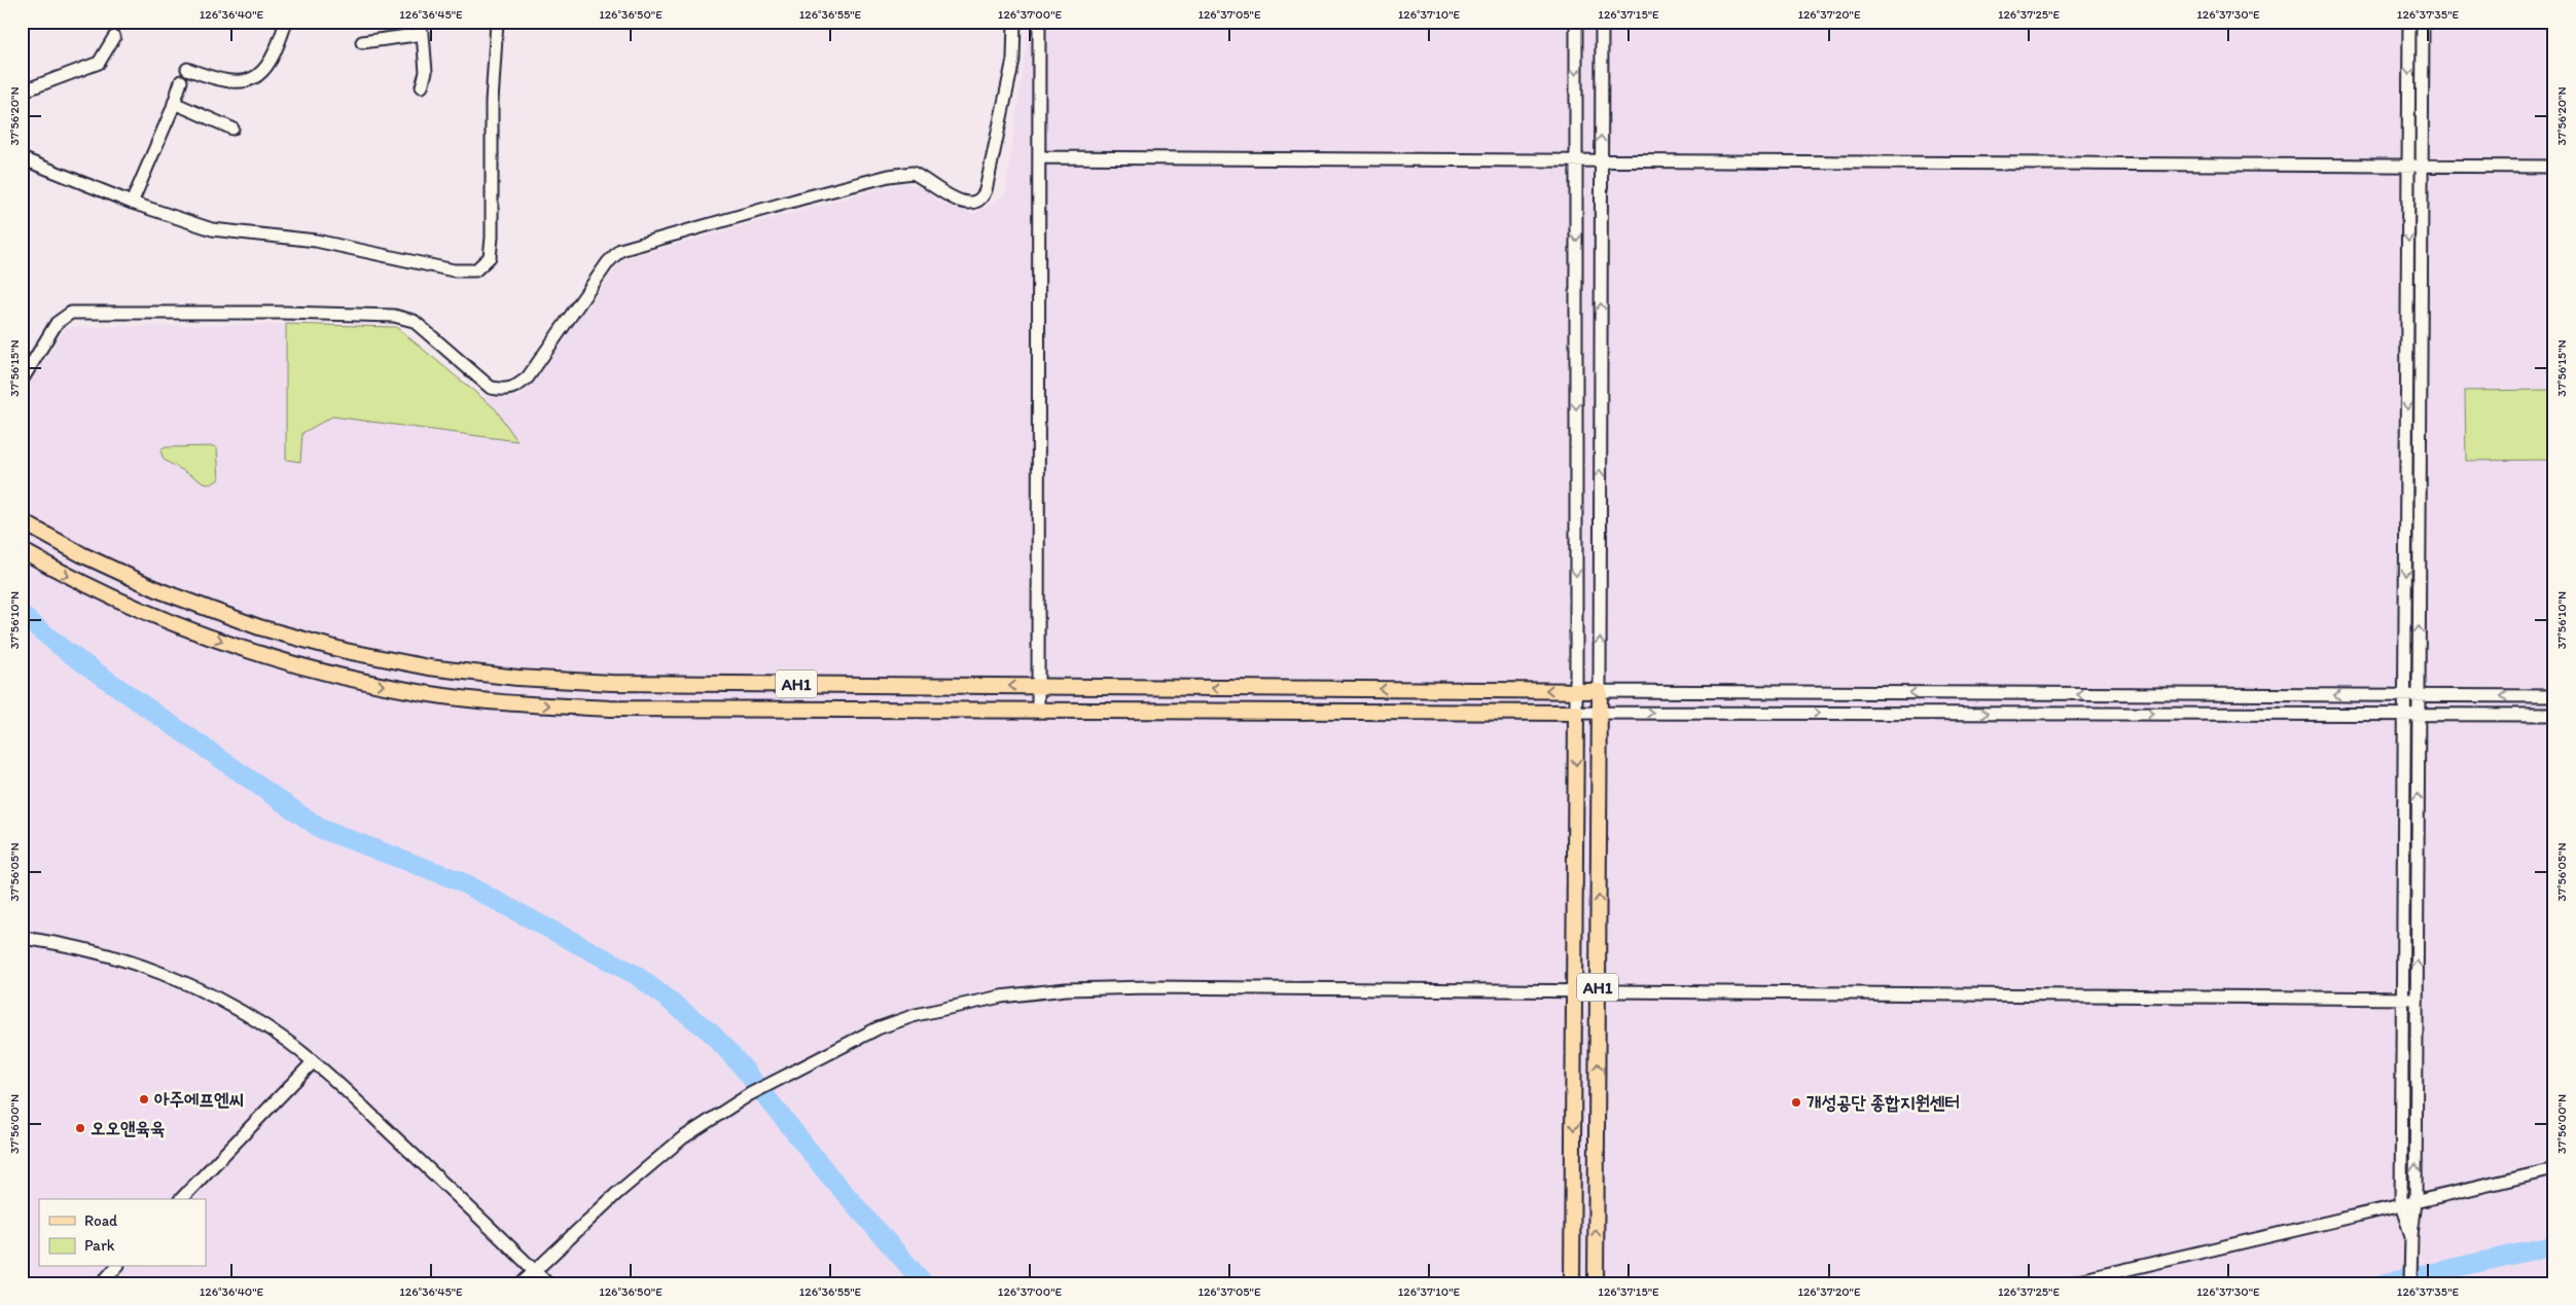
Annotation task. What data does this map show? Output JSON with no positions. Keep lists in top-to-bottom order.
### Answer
{
  "streets": {
    "main road": ["AH1"]
  },
  "places": ["아주에프엔씨", "개성공단 종합지원센터", "오오앤육육"],
  "legend": ["Road", "Park"],
  "coordinates": [
    "126°36'40\"E",
    "126°36'45\"E",
    "126°36'50\"E",
    "126°36'55\"E",
    "126°37'00\"E",
    "126°37'05\"E",
    "126°37'10\"E",
    "126°37'15\"E",
    "126°37'20\"E",
    "126°37'25\"E",
    "126°37'30\"E",
    "126°37'35\"E",
    "37°56'20\"N",
    "37°56'15\"N",
    "37°56'10\"N",
    "37°56'05\"N",
    "37°56'00\"N"
  ]
}
